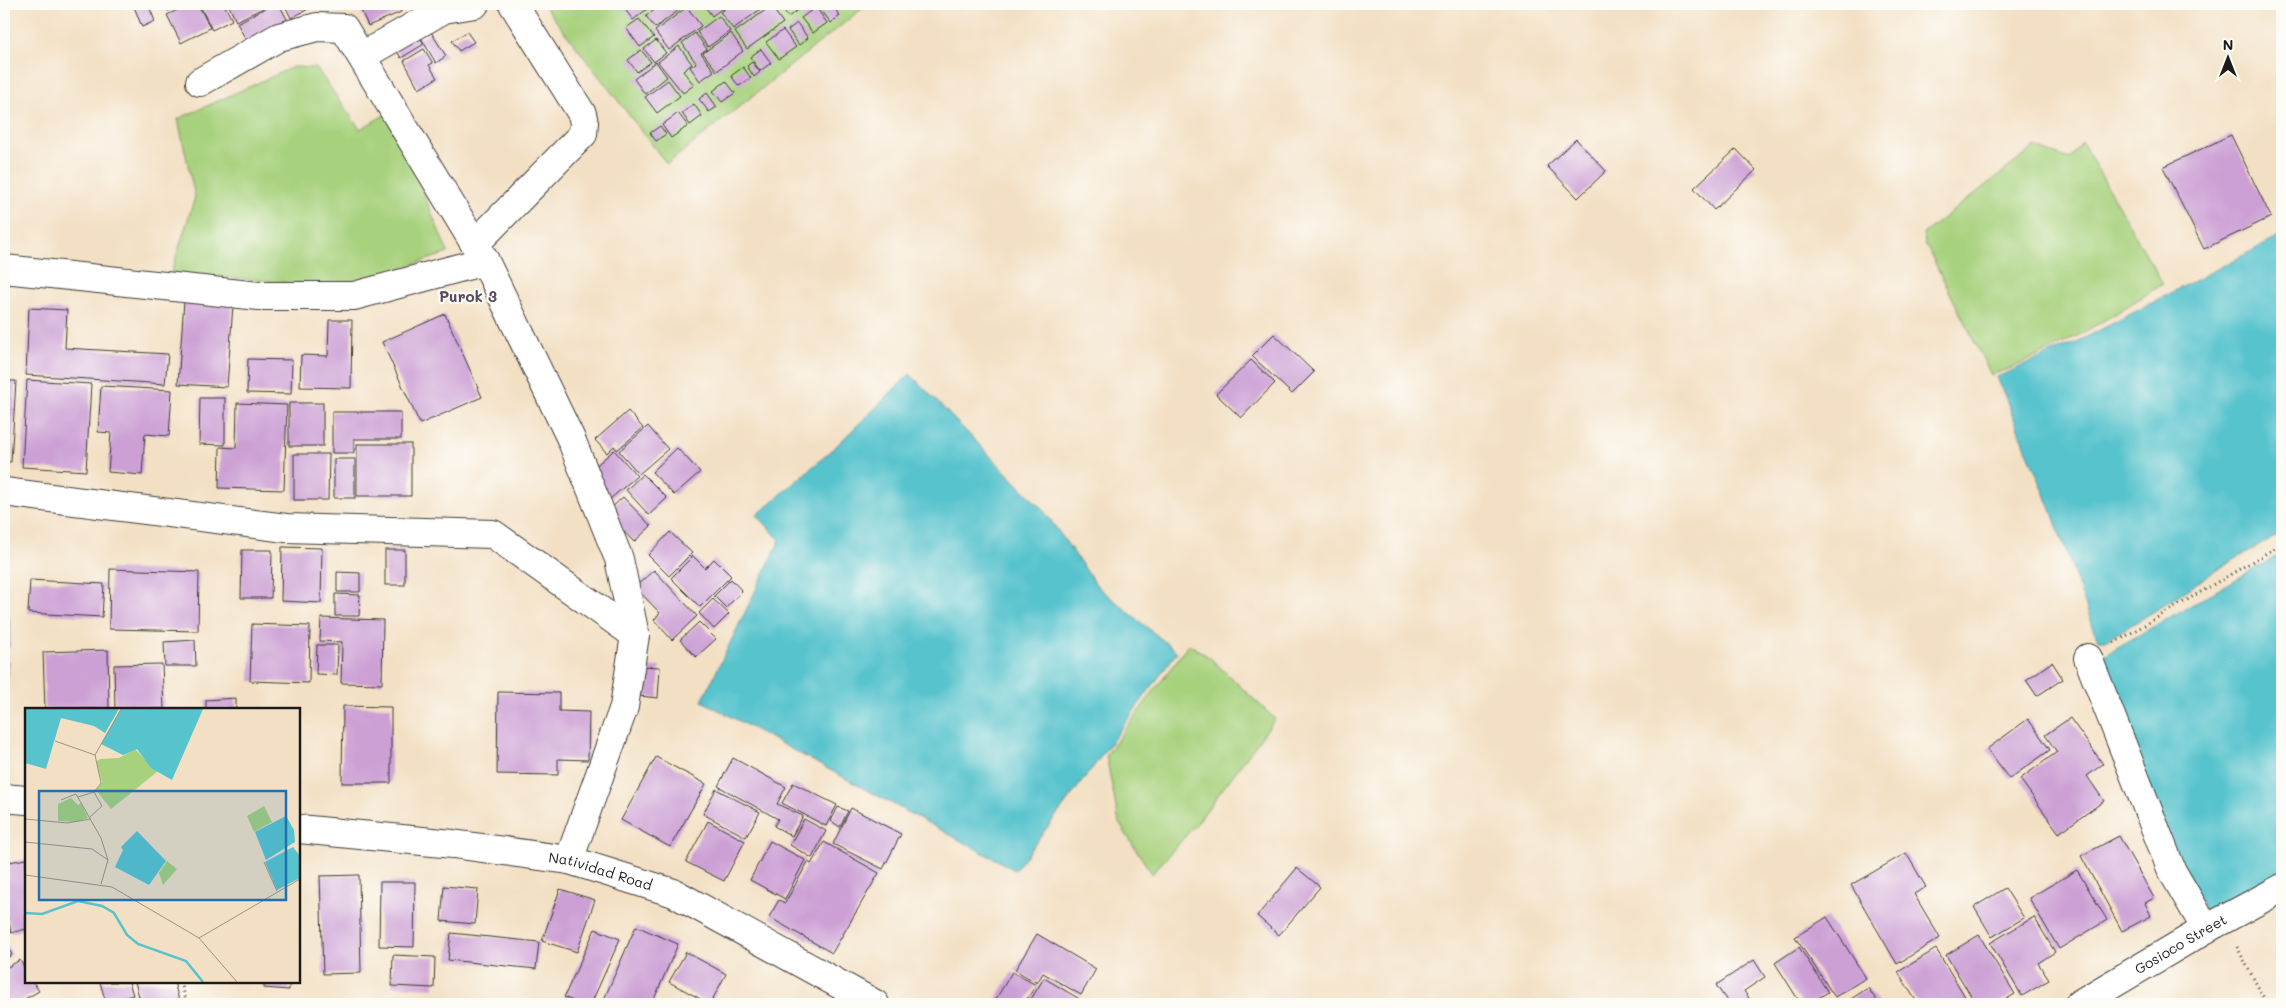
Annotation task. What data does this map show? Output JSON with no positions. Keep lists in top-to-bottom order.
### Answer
{
  "streets": {
    "street": ["Natividad Road", "Gosioco Street"]
  },
  "districts": ["Purok 3"],
  "north": "top"
}
